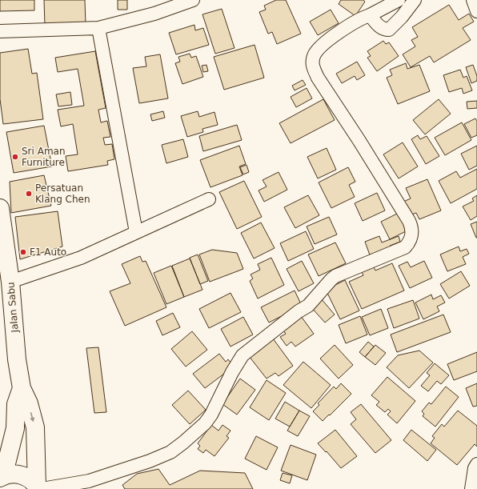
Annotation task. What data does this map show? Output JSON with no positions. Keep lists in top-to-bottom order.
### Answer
{
  "streets": {
    "street": ["Jalan Sabu"]
  },
  "places": ["Sri Aman Furniture", "Persatuan Klang Chen", "F1 Auto"]
}
